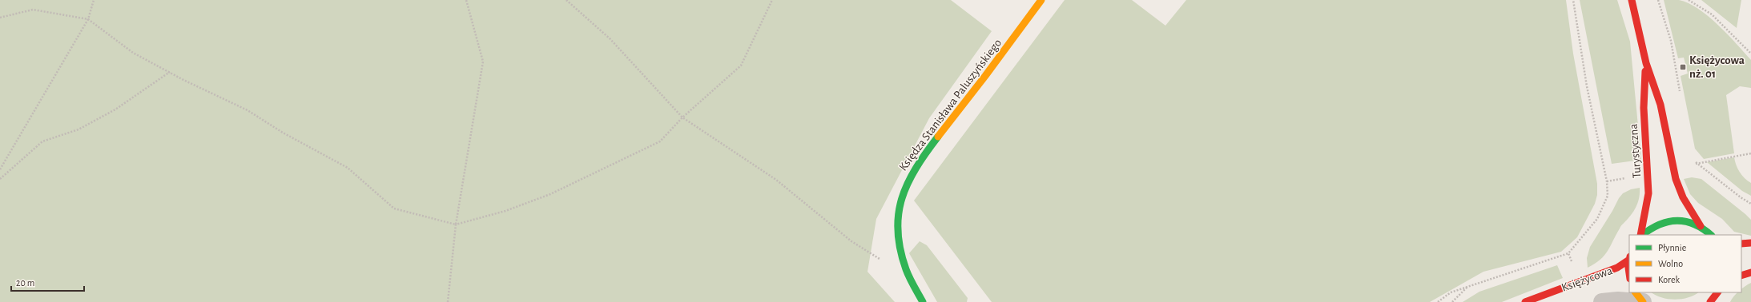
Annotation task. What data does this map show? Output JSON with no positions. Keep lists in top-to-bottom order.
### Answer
{
  "streets": {
    "main road": ["Księdza Stanisława Paluszyńskiego", "Turystyczna", "Księżycowa"]
  },
  "places": {
    "transit": ["Księżycowa nż. 01"]
  },
  "legend": ["Płynnie", "Wolno", "Korek"],
  "scale_bar": "20 m"
}
